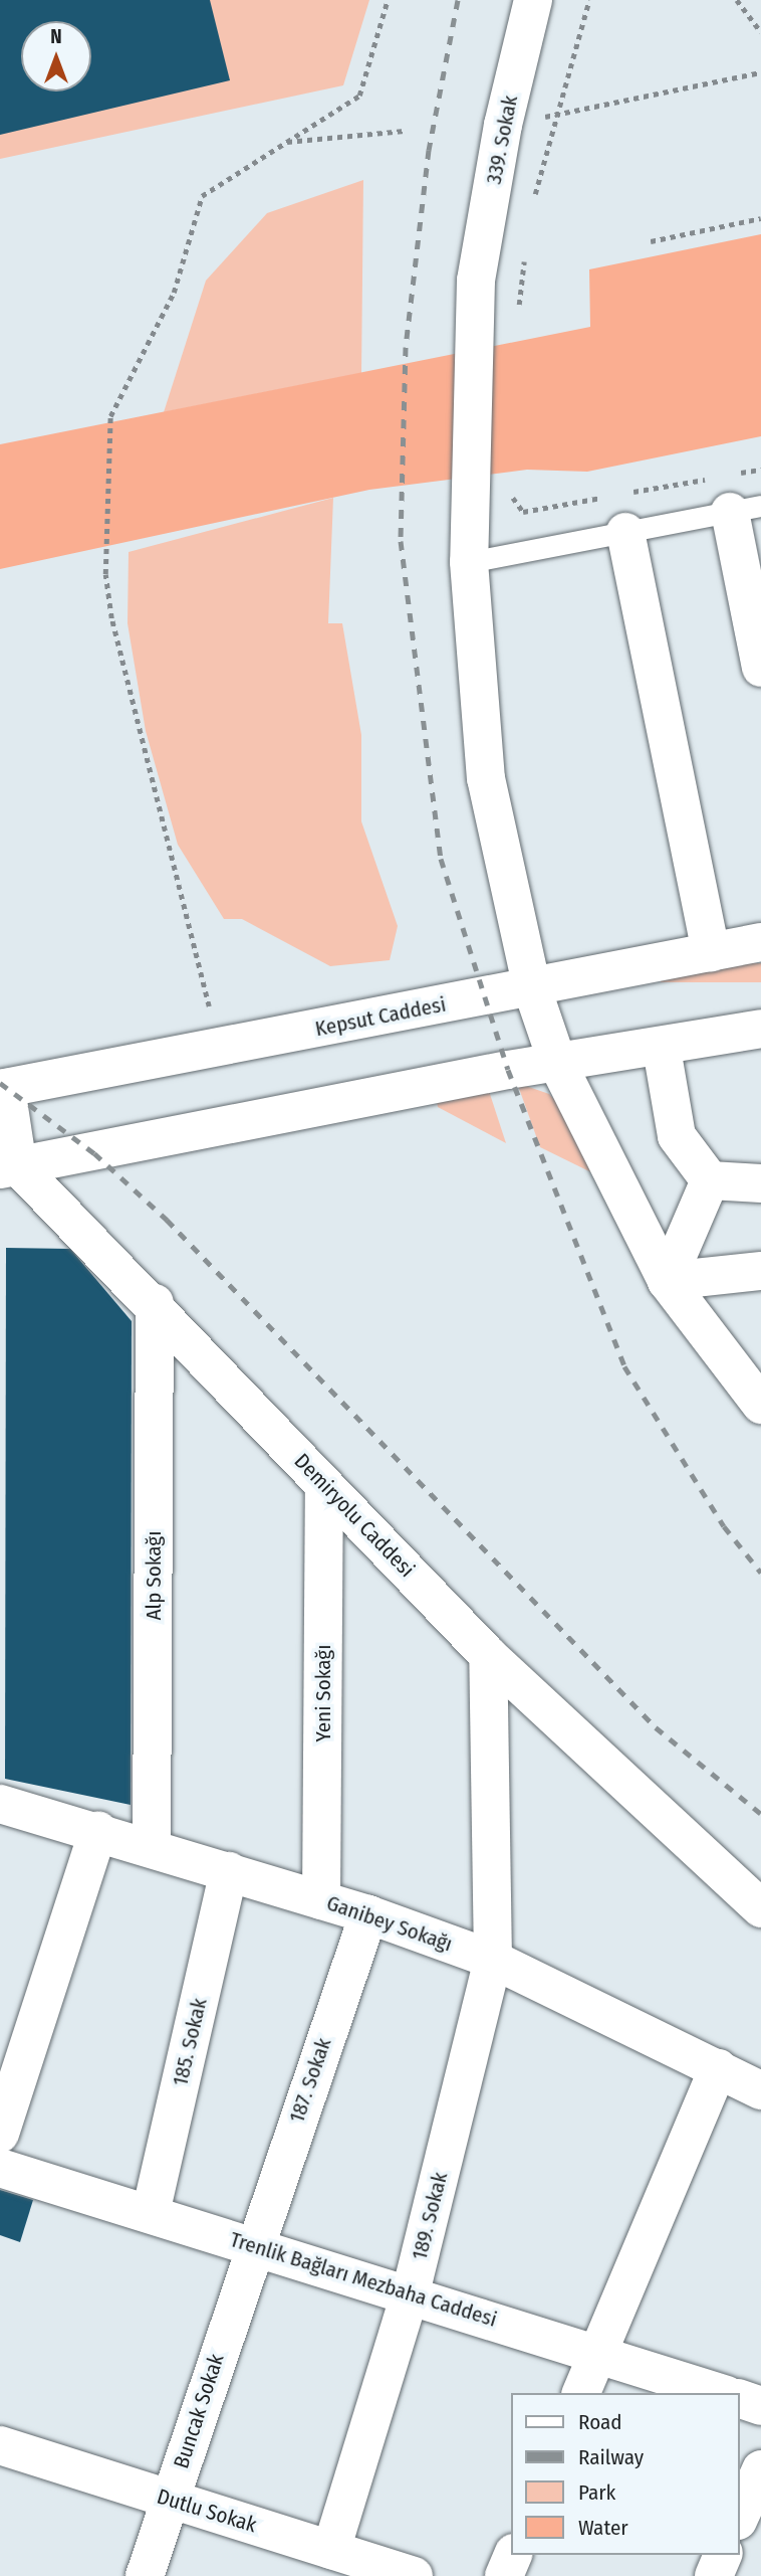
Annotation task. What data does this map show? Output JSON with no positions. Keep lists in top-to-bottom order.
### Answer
{
  "streets": {
    "street": [
      "339. Sokak",
      "Kepsut Caddesi",
      "Demiryolu Caddesi",
      "Alp Sokağı",
      "Yeni Sokağı",
      "Ganibey Sokağı",
      "185. Sokak",
      "187. Sokak",
      "189. Sokak",
      "Trenlik Bağları Mezbaha Caddesi",
      "Buncak Sokak",
      "Dutlu Sokak"
    ]
  },
  "crossings": [
    ["339. Sokak", "Kepsut Caddesi"],
    ["Demiryolu Caddesi", "Alp Sokağı"],
    ["Demiryolu Caddesi", "Yeni Sokağı"],
    ["Demiryolu Caddesi", "189. Sokak"],
    ["Alp Sokağı", "Ganibey Sokağı"],
    ["Yeni Sokağı", "Ganibey Sokağı"],
    ["Ganibey Sokağı", "185. Sokak"],
    ["Ganibey Sokağı", "187. Sokak"],
    ["Ganibey Sokağı", "189. Sokak"],
    ["185. Sokak", "Trenlik Bağları Mezbaha Caddesi"],
    ["187. Sokak", "Trenlik Bağları Mezbaha Caddesi"],
    ["187. Sokak", "Buncak Sokak"],
    ["189. Sokak", "Trenlik Bağları Mezbaha Caddesi"],
    ["189. Sokak", "Dutlu Sokak"],
    ["Trenlik Bağları Mezbaha Caddesi", "Buncak Sokak"],
    ["Buncak Sokak", "Dutlu Sokak"]
  ],
  "legend": [
    "Road",
    "Railway",
    "Park",
    "Water"
  ],
  "north": "top"
}
